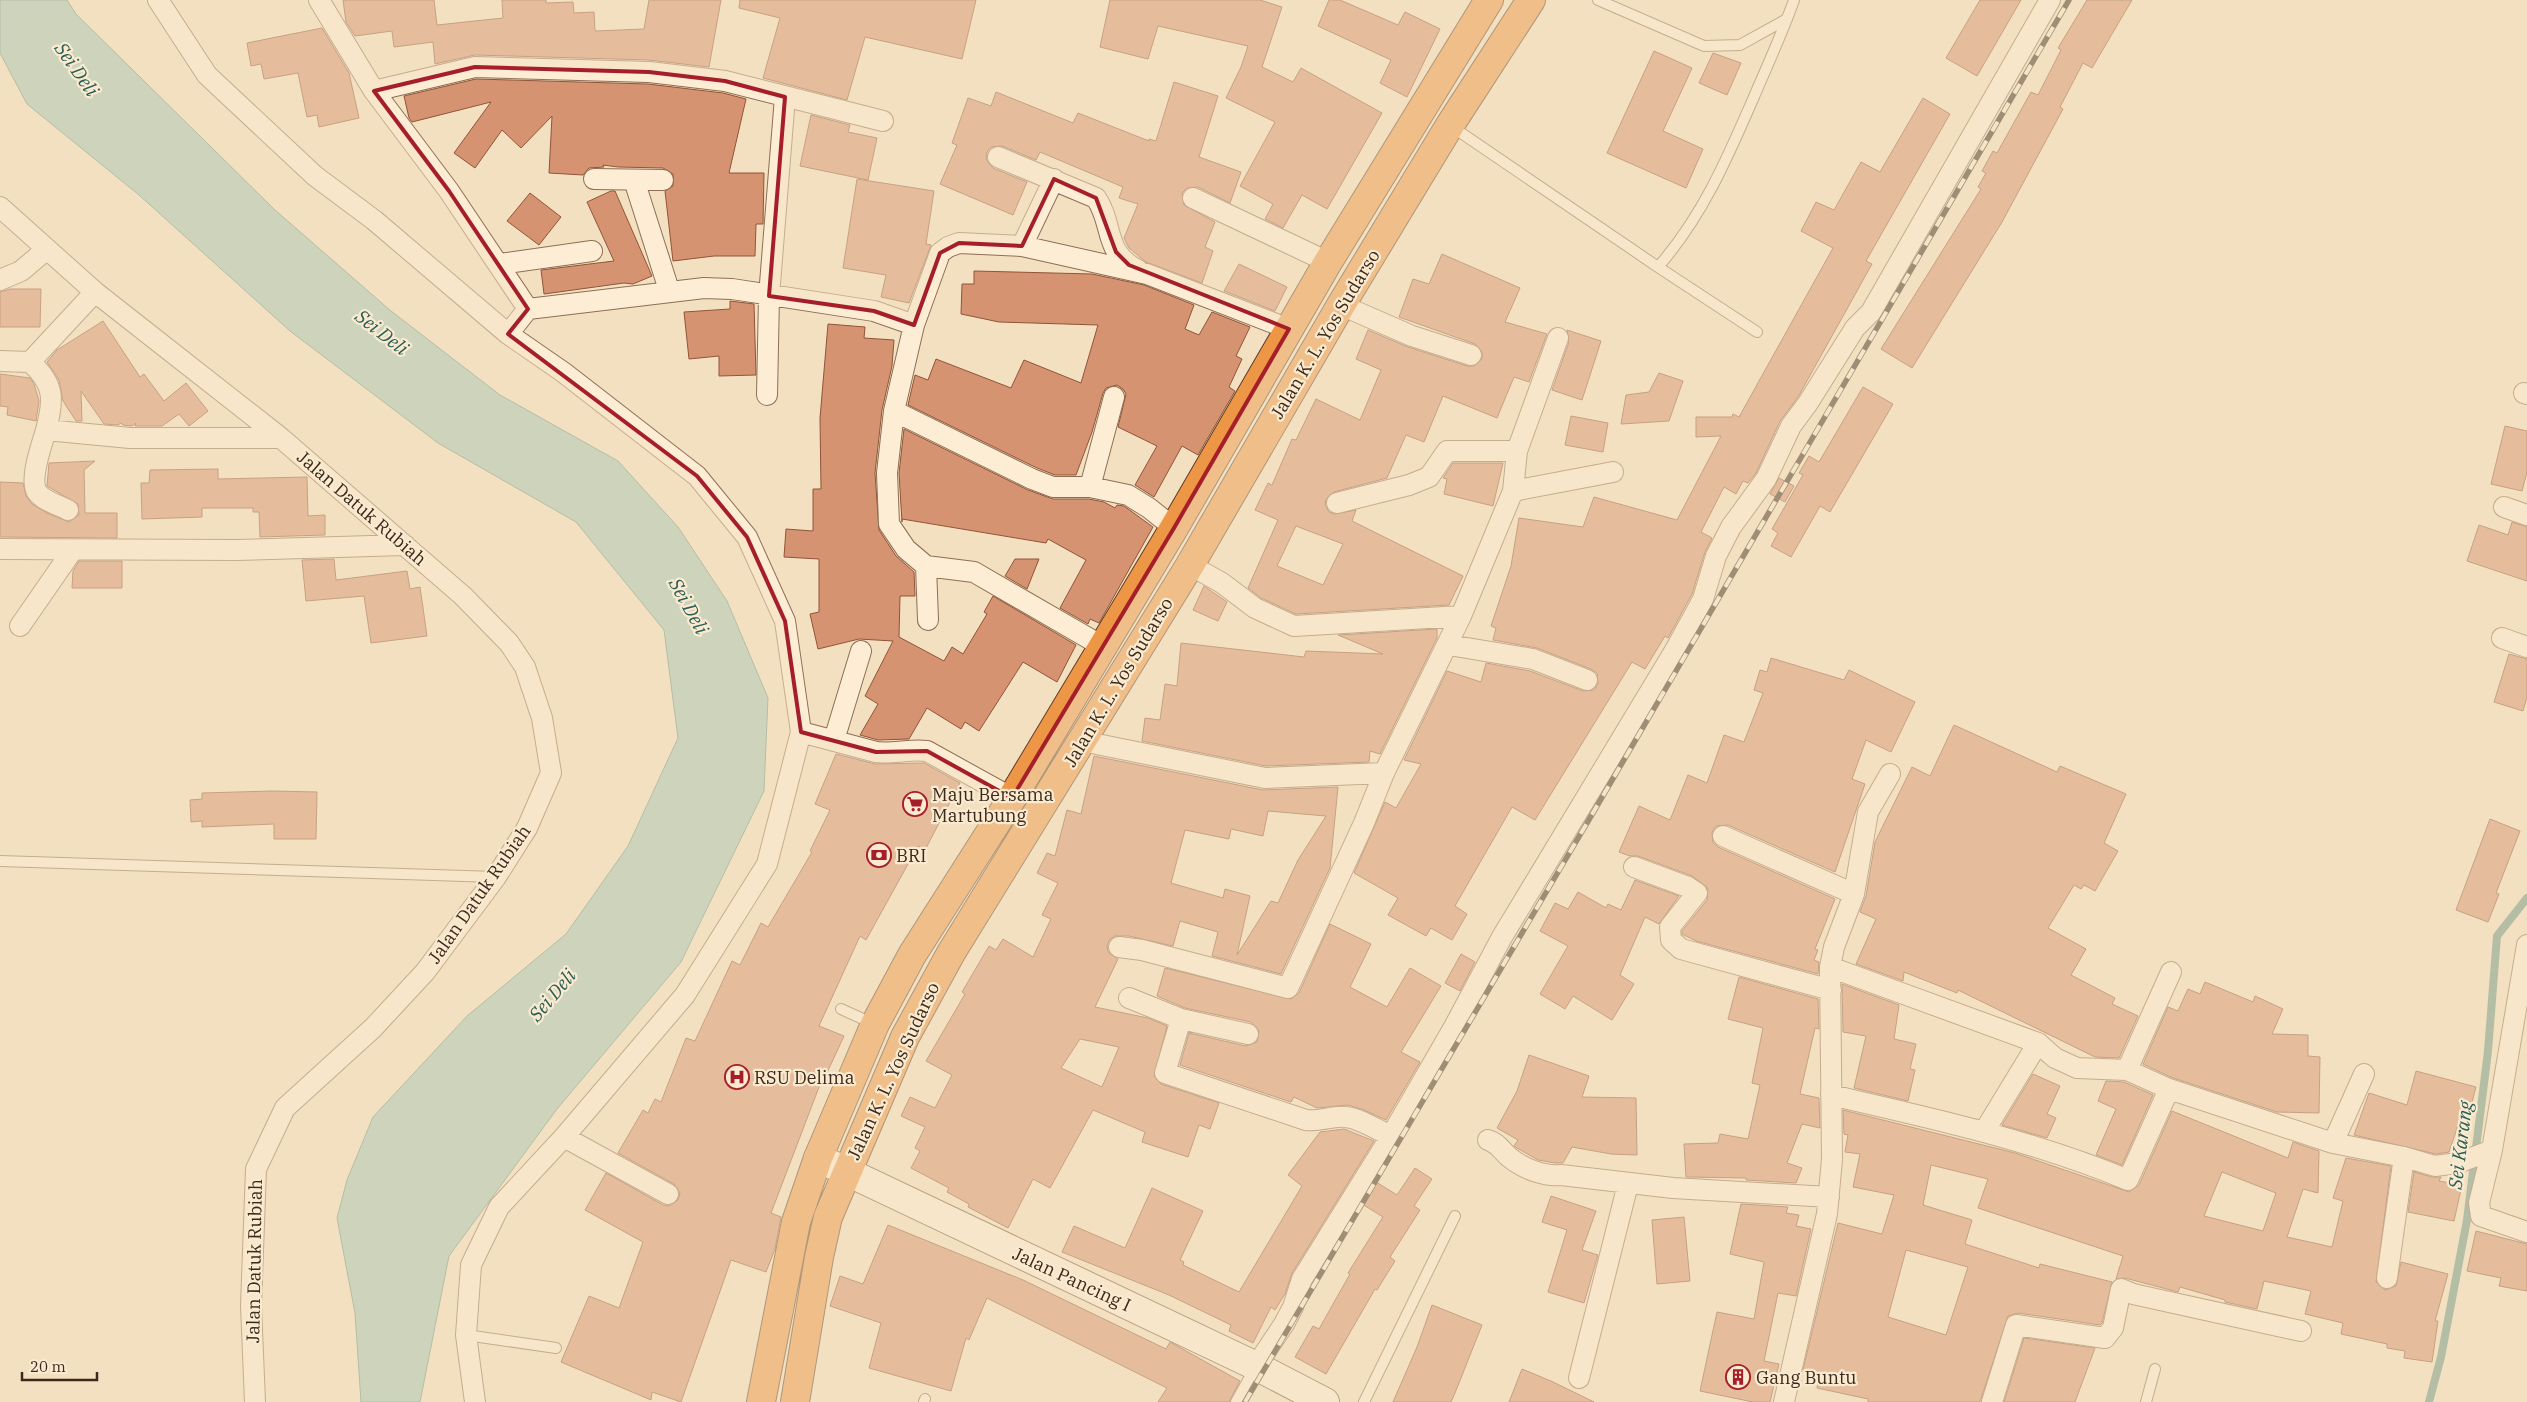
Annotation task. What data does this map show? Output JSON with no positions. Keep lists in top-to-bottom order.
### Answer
{
  "streets": {
    "highway": ["Jalan K. L. Yos Sudarso"],
    "main road": ["Jalan Pancing I"],
    "street": ["Jalan Datuk Rubiah"]
  },
  "crossings": [
    ["Jalan K. L. Yos Sudarso", "Jalan Pancing I"]
  ],
  "water": ["Sei Deli", "Sei Karang"],
  "places": {
    "supermarket": ["Maju Bersama Martubung"],
    "bank": ["BRI"],
    "hospital": ["RSU Delima"],
    "building": ["Gang Buntu"]
  },
  "scale_bar": "20 m"
}
